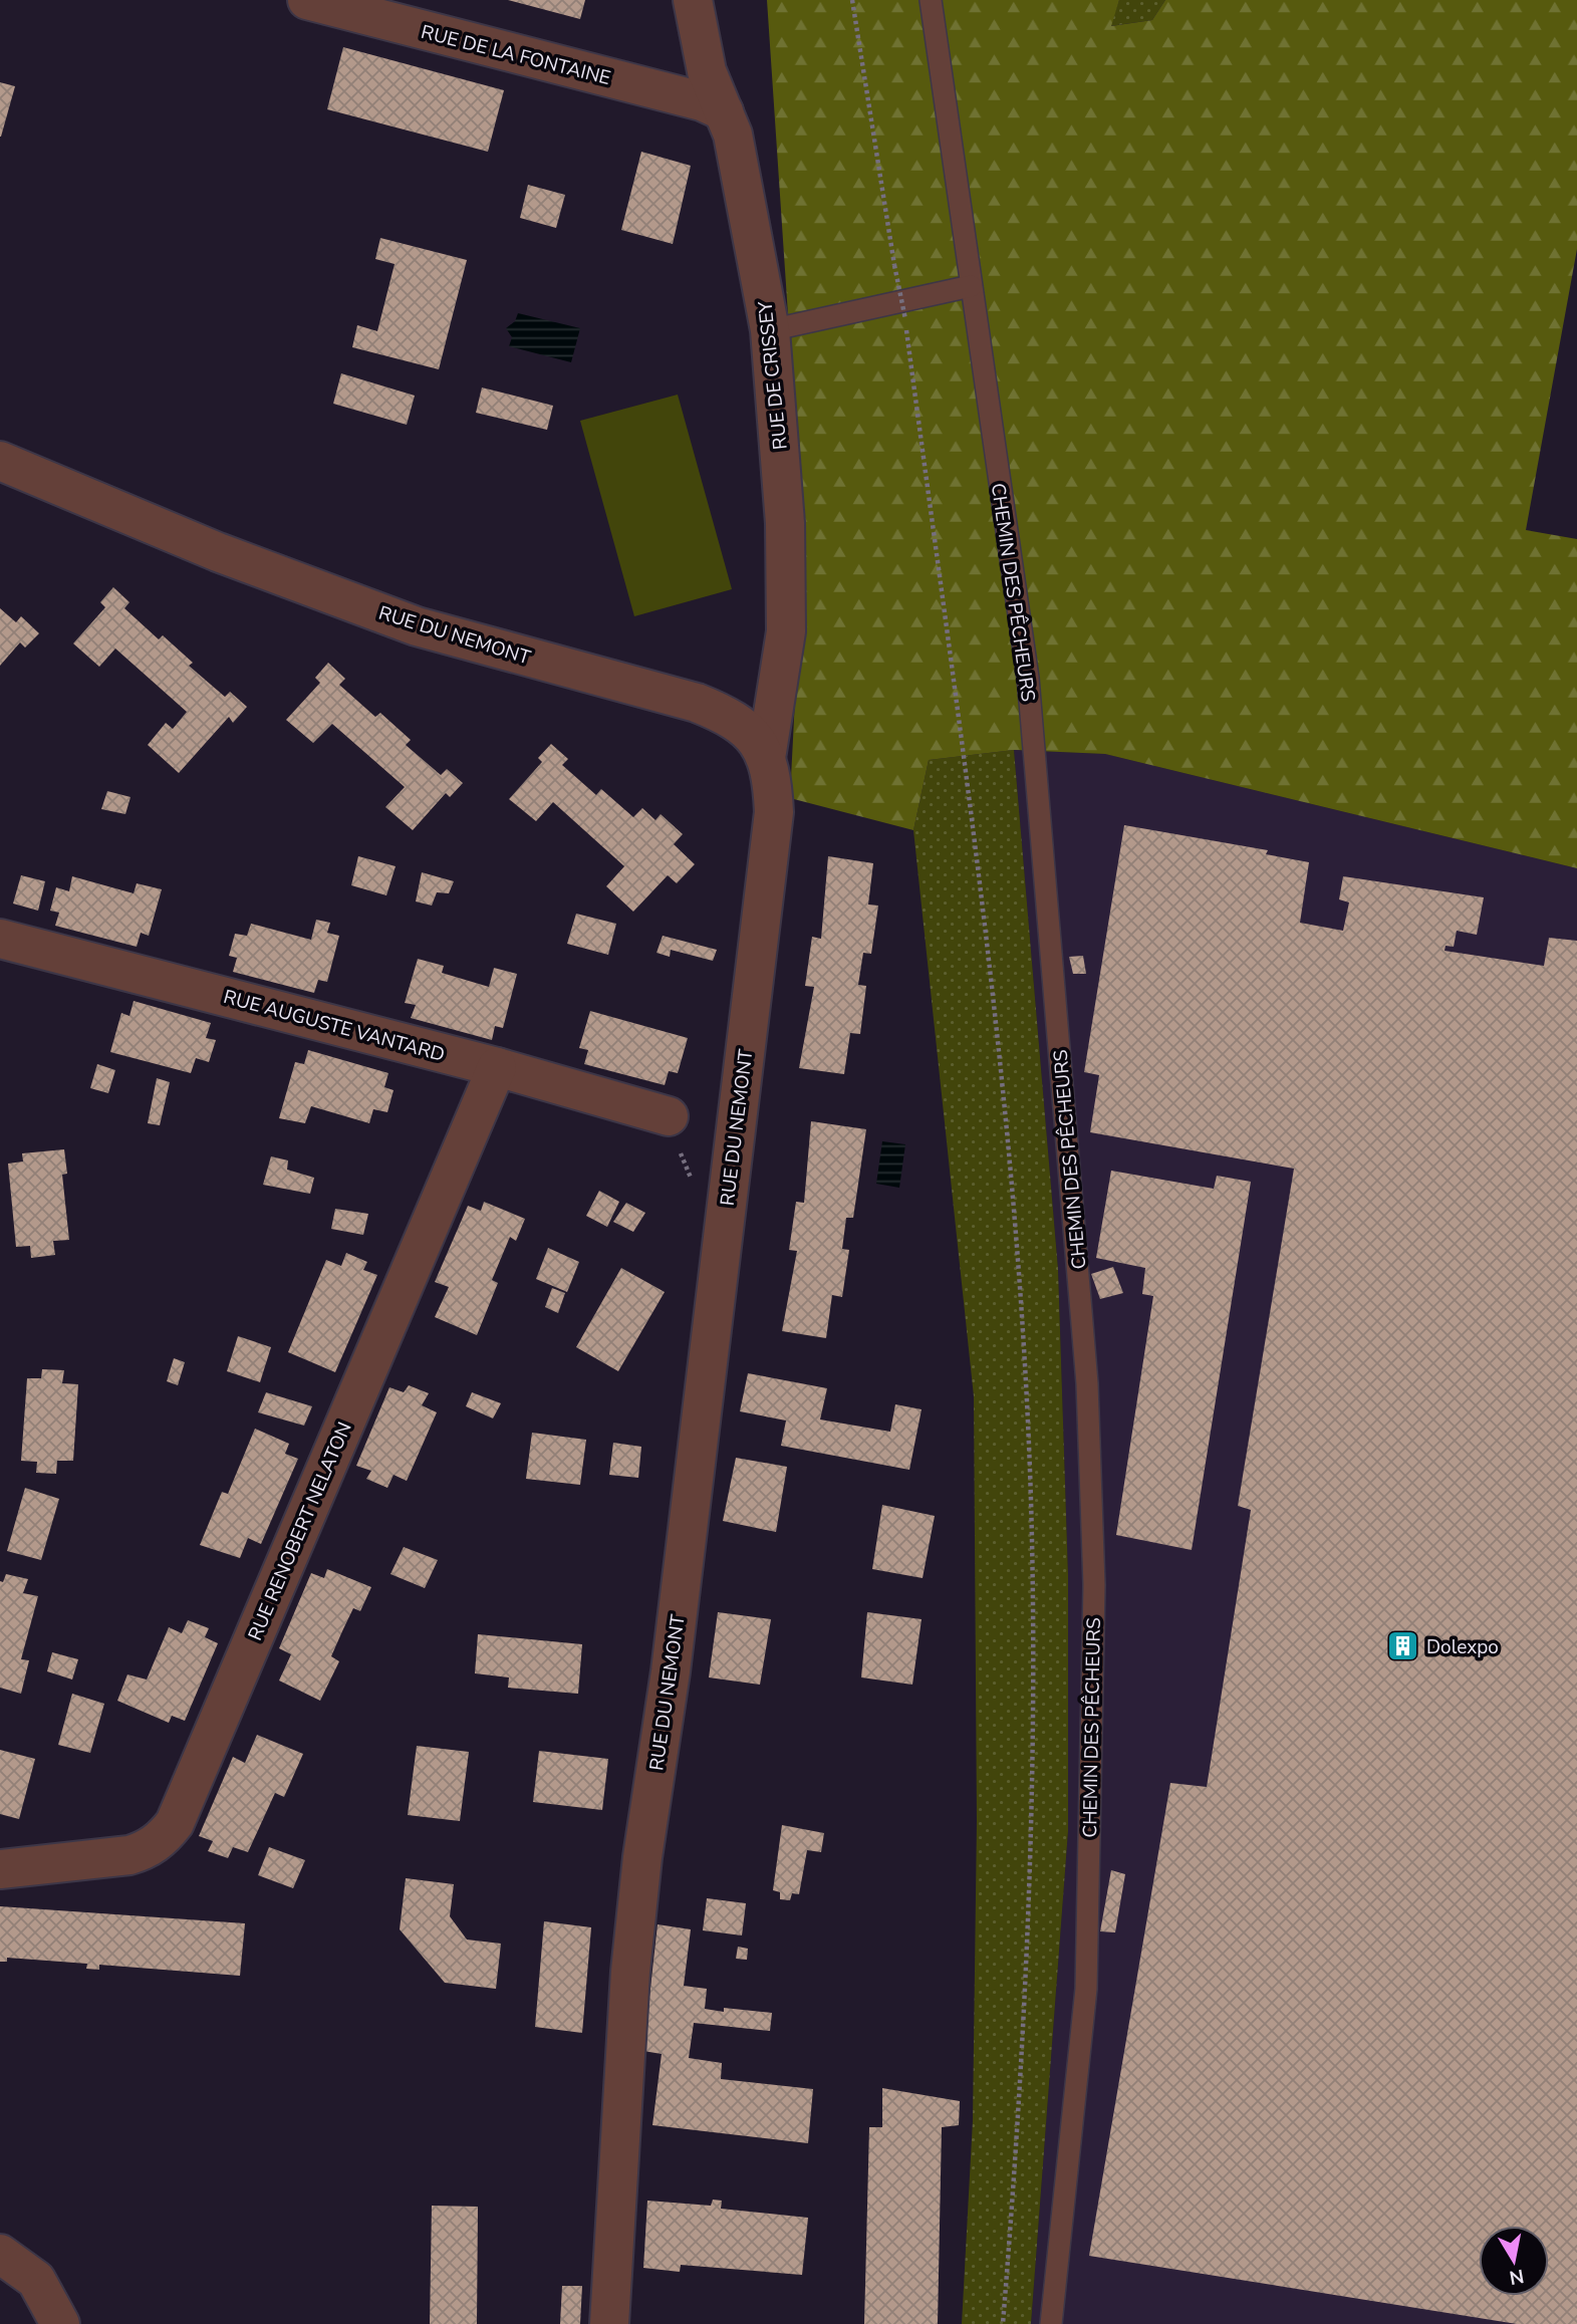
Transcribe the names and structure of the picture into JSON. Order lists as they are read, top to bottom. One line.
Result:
{"streets":{"street":["RUE DE LA FONTAINE","RUE DE CRISSEY","RUE DU NEMONT","RUE AUGUSTE VANTARD","RUE RENOBERT NELATON"],"lane":["CHEMIN DES PÊCHEURS"]},"crossings":[["RUE DE LA FONTAINE","RUE DE CRISSEY"],["RUE DE CRISSEY","RUE DU NEMONT"],["RUE AUGUSTE VANTARD","RUE RENOBERT NELATON"]],"places":{"building":["Dolexpo"]},"north":"bottom"}
